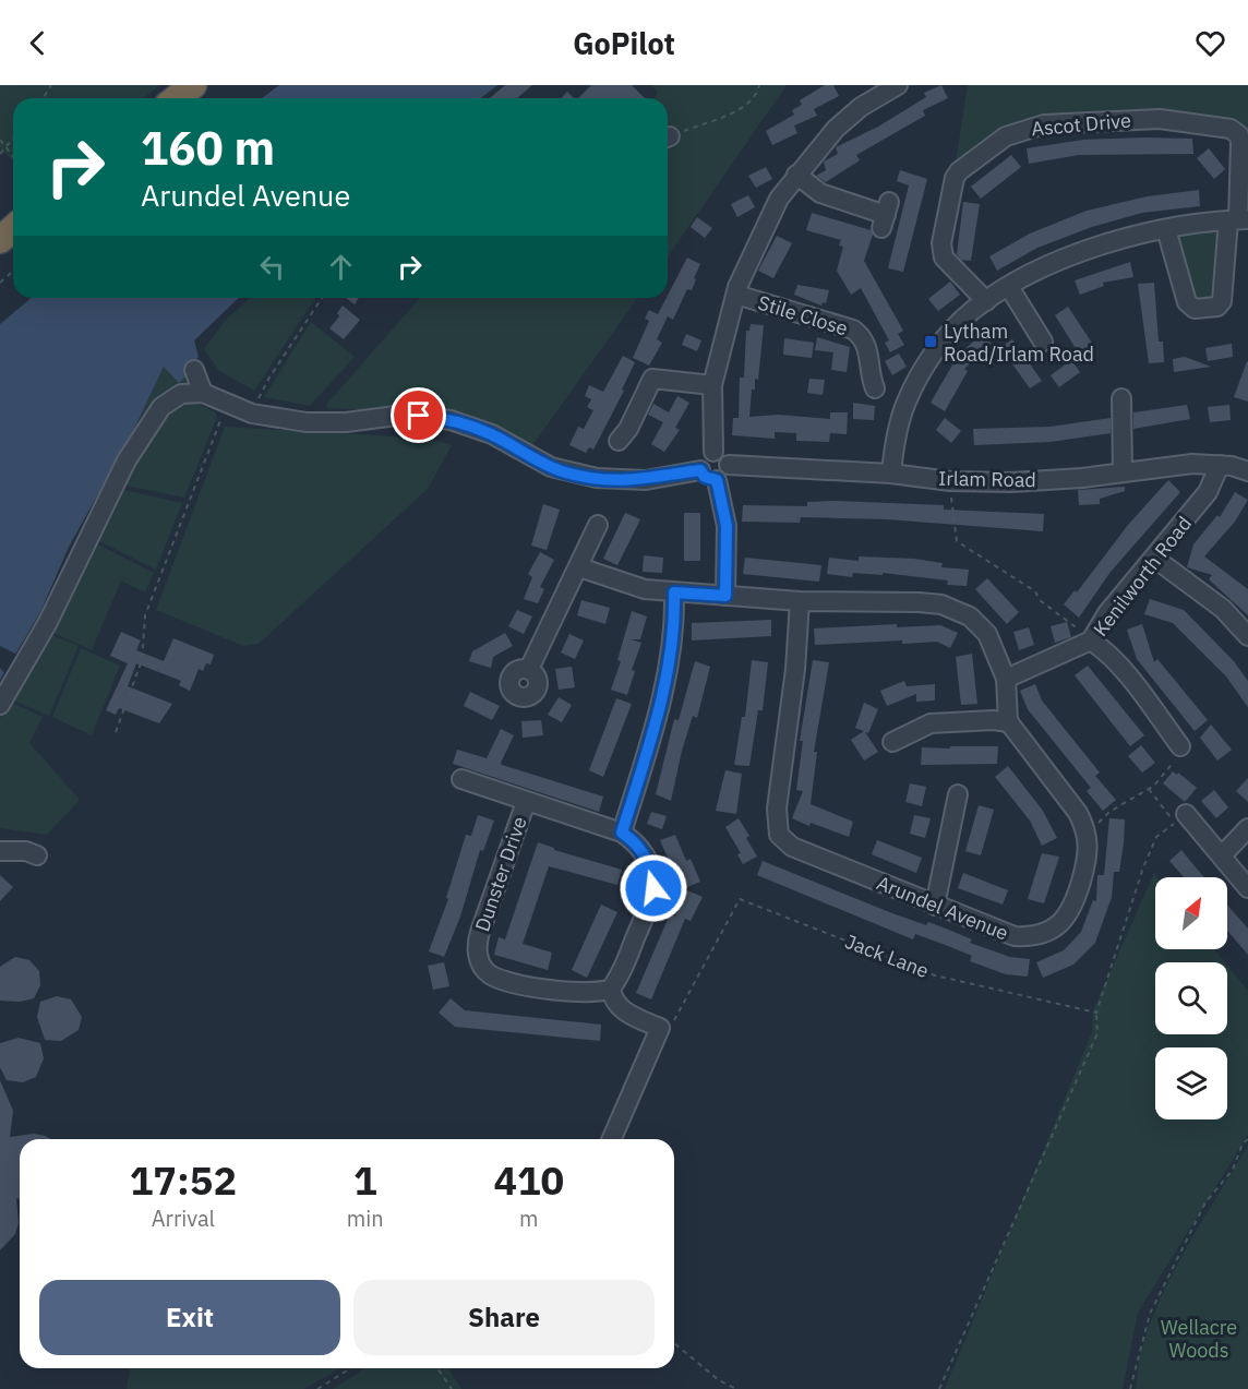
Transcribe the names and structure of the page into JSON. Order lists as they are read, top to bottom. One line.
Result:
{"streets":{"street":["Ascot Drive","Stile Close","Irlam Road","Kenilworth Road","Dunster Drive","Arundel Avenue"],"path":["Jack Lane"]},"crossings":[["Irlam Road","Kenilworth Road"]],"parks":["Wellacre Woods"],"places":{"transit":["Lytham Road/Irlam Road"]},"north":"top right","page":{"header":"GoPilot","turn":["160 m","Arundel Avenue"],"eta":["17:52","Arrival","1","min","410","m"],"buttons":["Exit","Share"]}}
